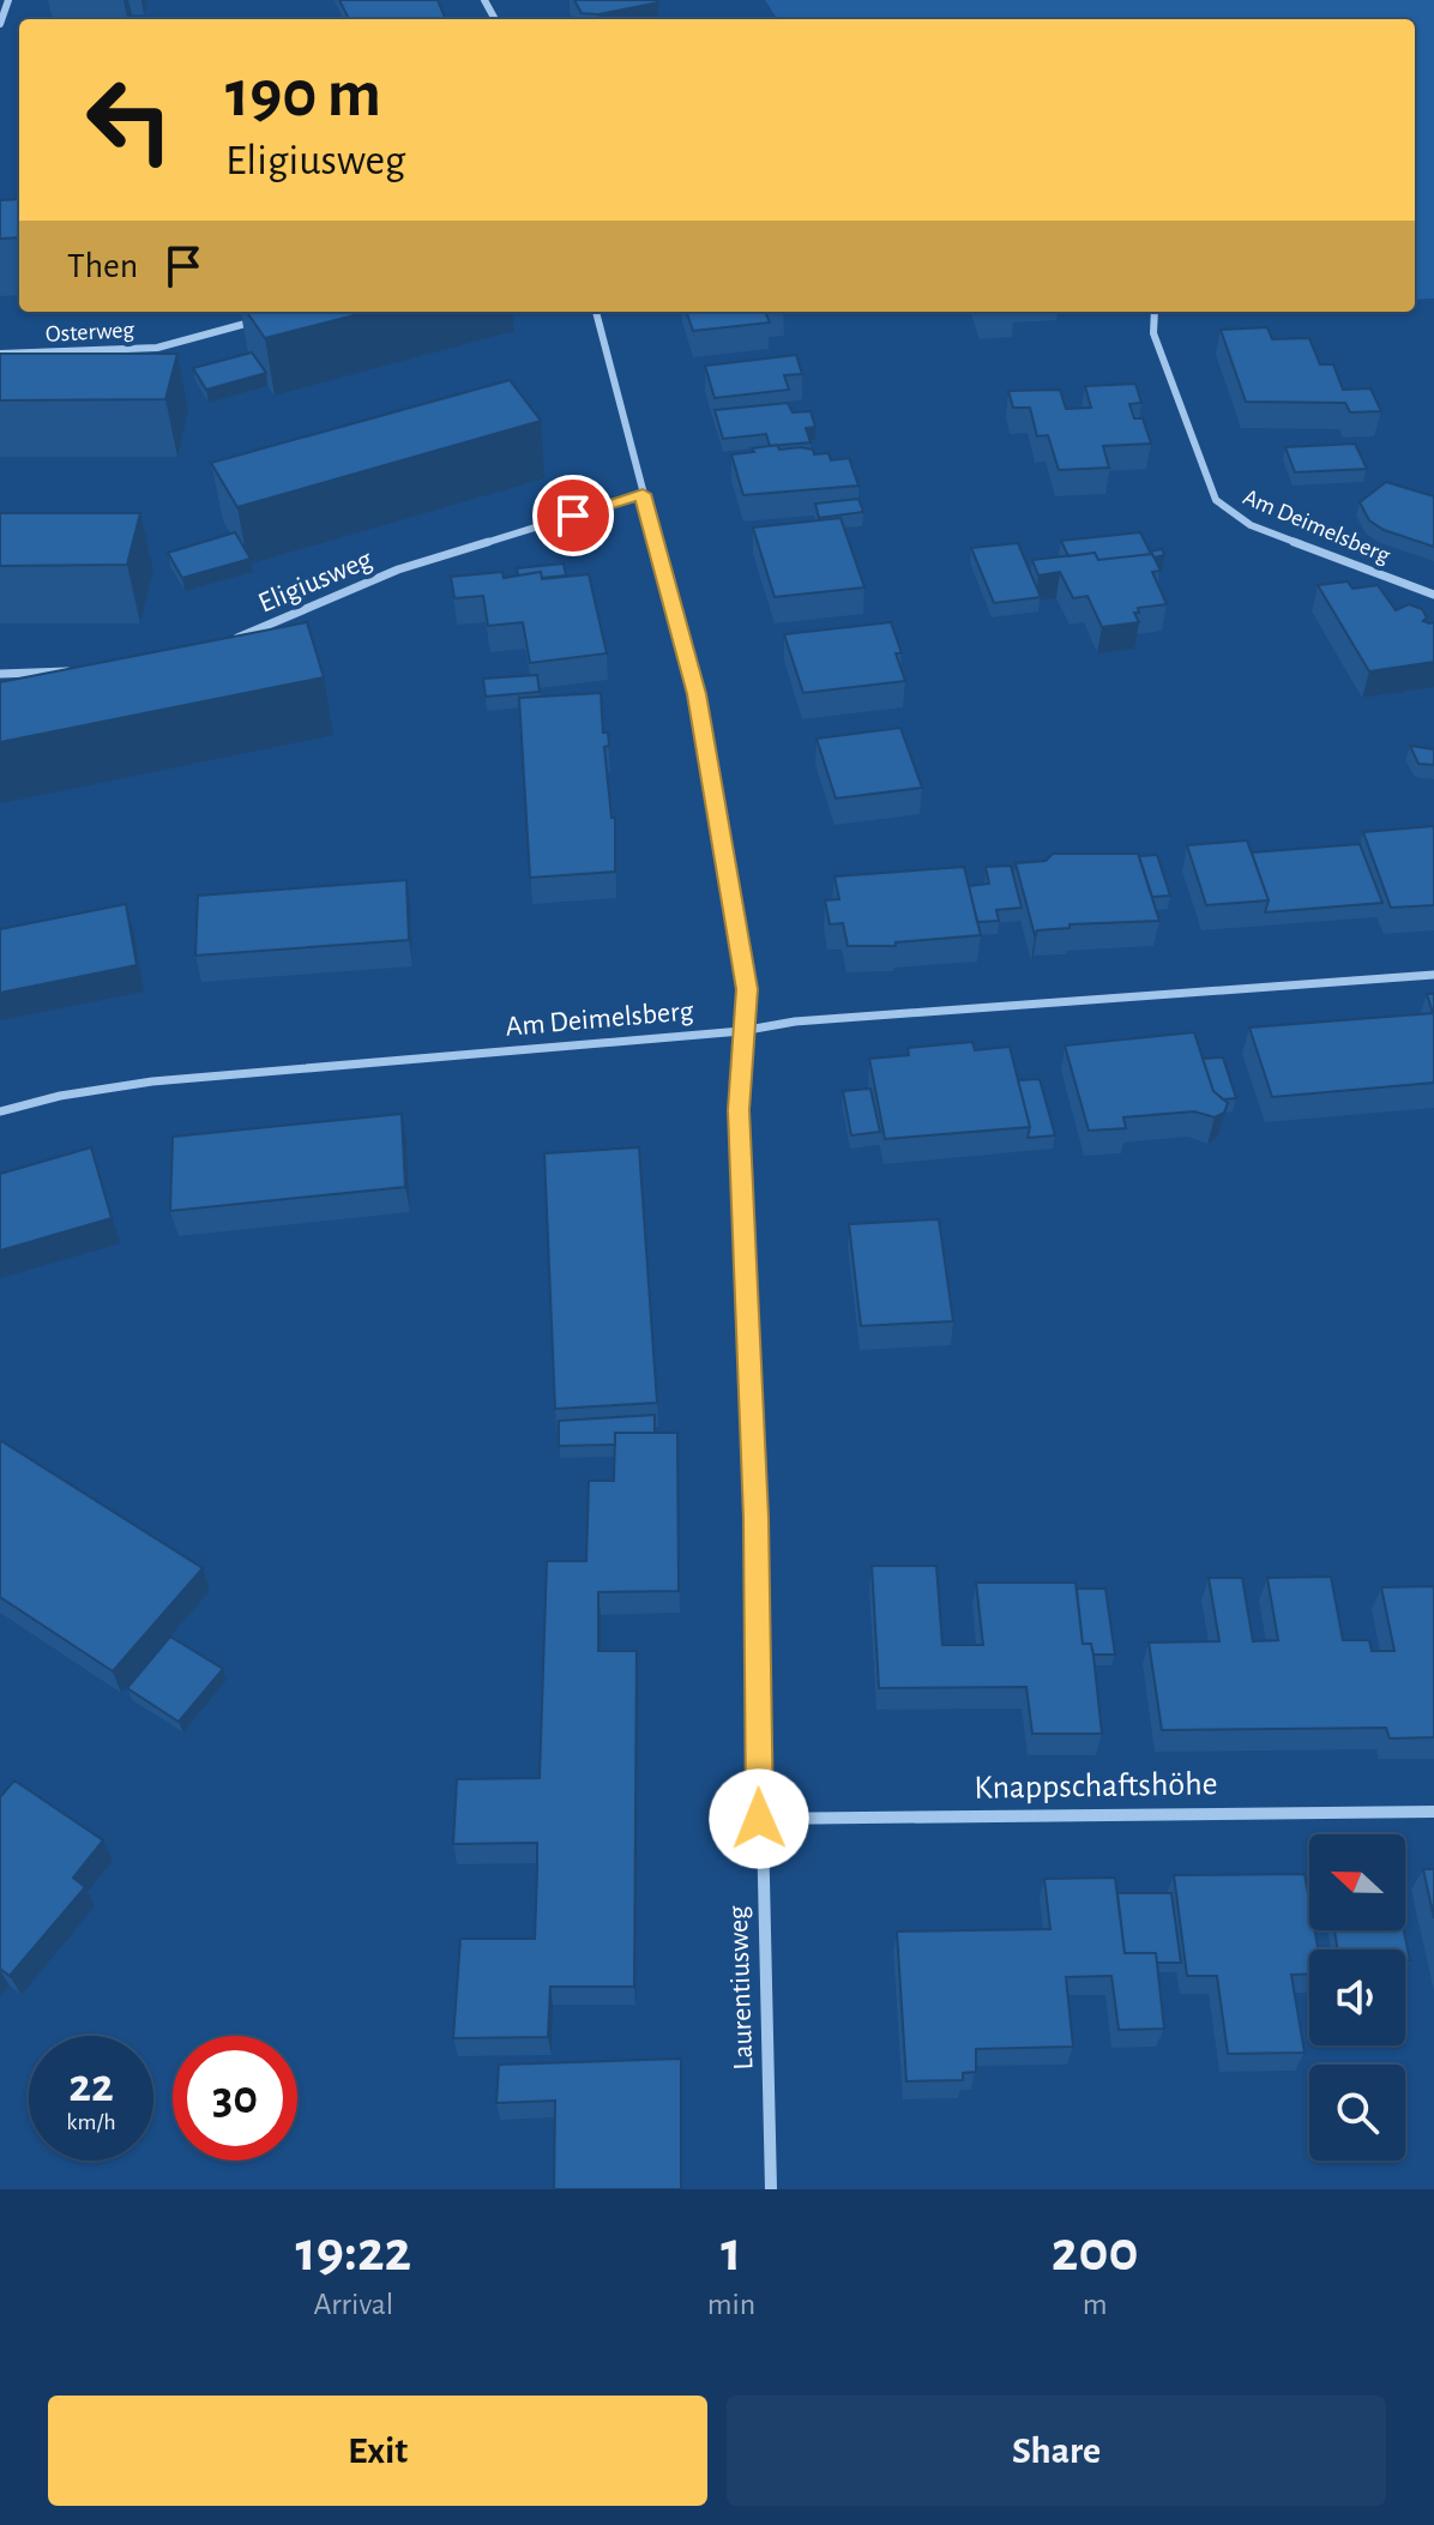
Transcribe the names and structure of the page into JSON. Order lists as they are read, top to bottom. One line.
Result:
{"streets":{"street":["Osterweg","Am Deimelsberg","Eligiusweg","Knappschaftshöhe","Laurentiusweg"]},"crossings":[["Am Deimelsberg","Laurentiusweg"],["Eligiusweg","Laurentiusweg"],["Knappschaftshöhe","Laurentiusweg"]],"north":"left","page":{"turn":["190 m","Eligiusweg"],"then":"Then","speed":"22 km/h","limit":"30","eta":["19:22","Arrival","1","min","200","m"],"buttons":["Exit","Share"]}}
